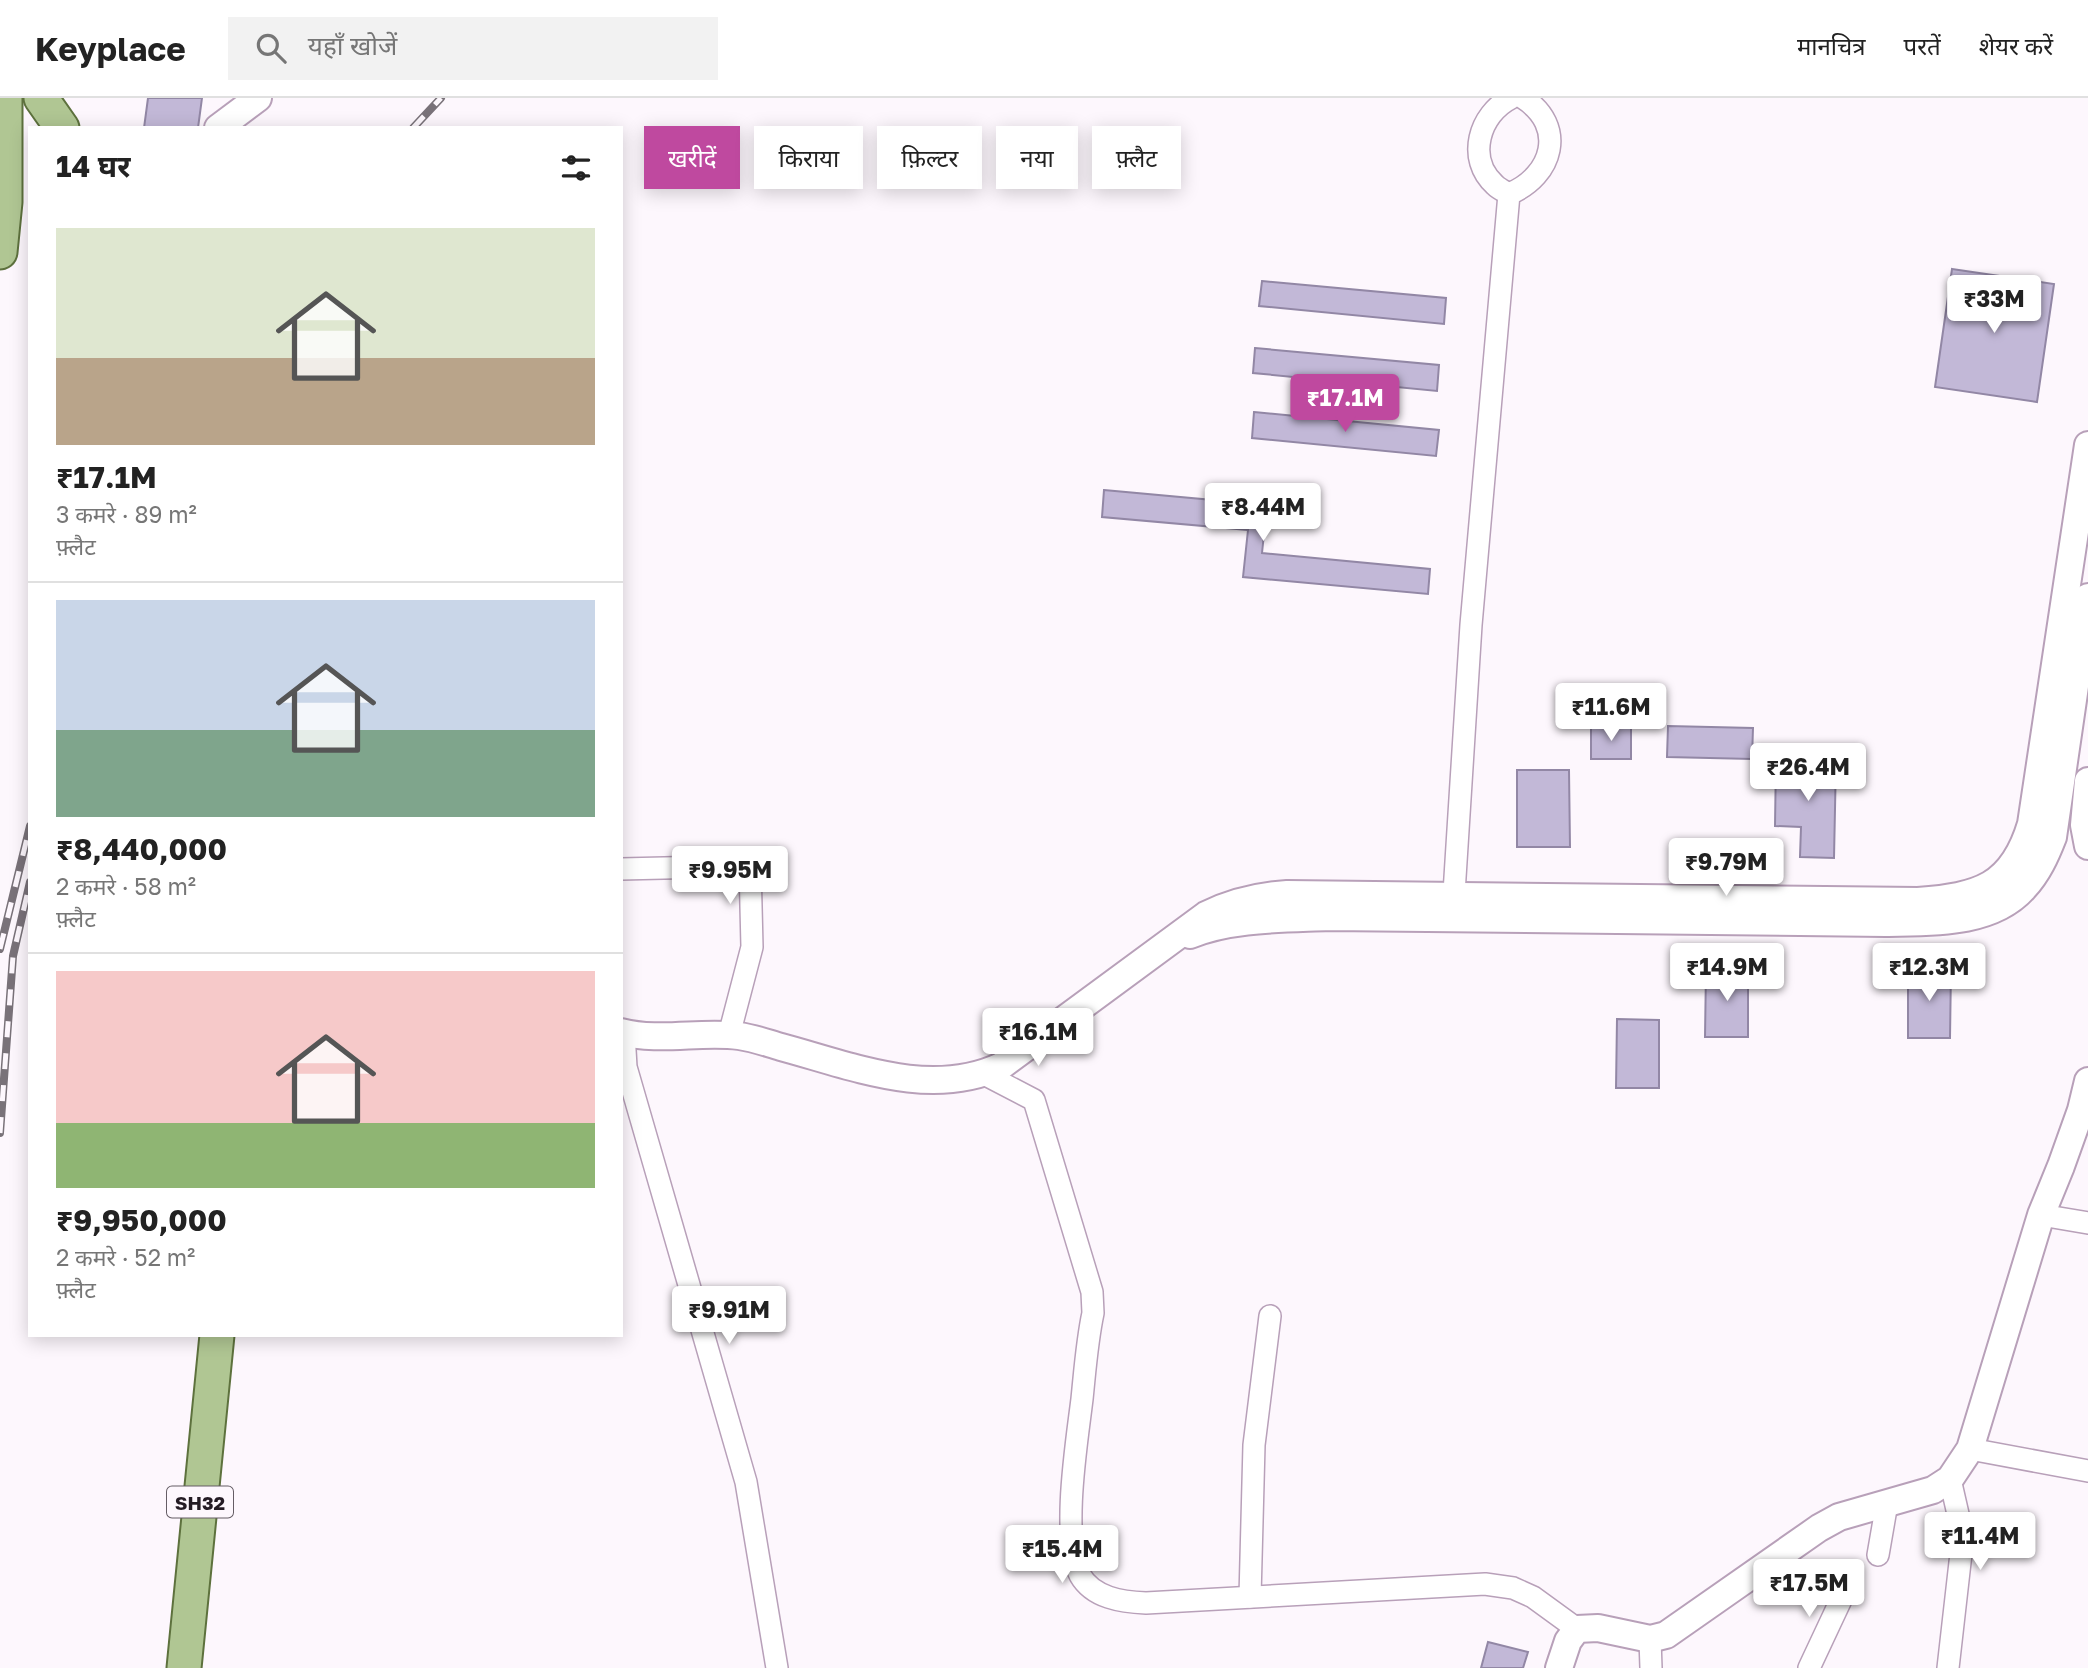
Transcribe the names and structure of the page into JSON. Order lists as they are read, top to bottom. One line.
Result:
{"streets":{"main road":["SH32"]},"page":{"header":"Keyplace","search":"यहाँ खोजें","nav":["मानचित्र","परतें","शेयर करें"],"chip":["खरीदें","किराया","फ़िल्टर","नया","फ़्लैट"],"heading":"14 घर","list":[{"name":"₹17.1M","note":"3 कमरे · 89 m² · फ़्लैट"},{"name":"₹8,440,000","note":"2 कमरे · 58 m² · फ़्लैट"},{"name":"₹9,950,000","note":"2 कमरे · 52 m² · फ़्लैट"}],"price":["₹33M","₹17.1M","₹8.44M","₹11.6M","₹26.4M","₹9.79M","₹9.95M","₹14.9M","₹12.3M","₹16.1M","₹9.91M","₹11.4M","₹15.4M","₹17.5M"]}}
